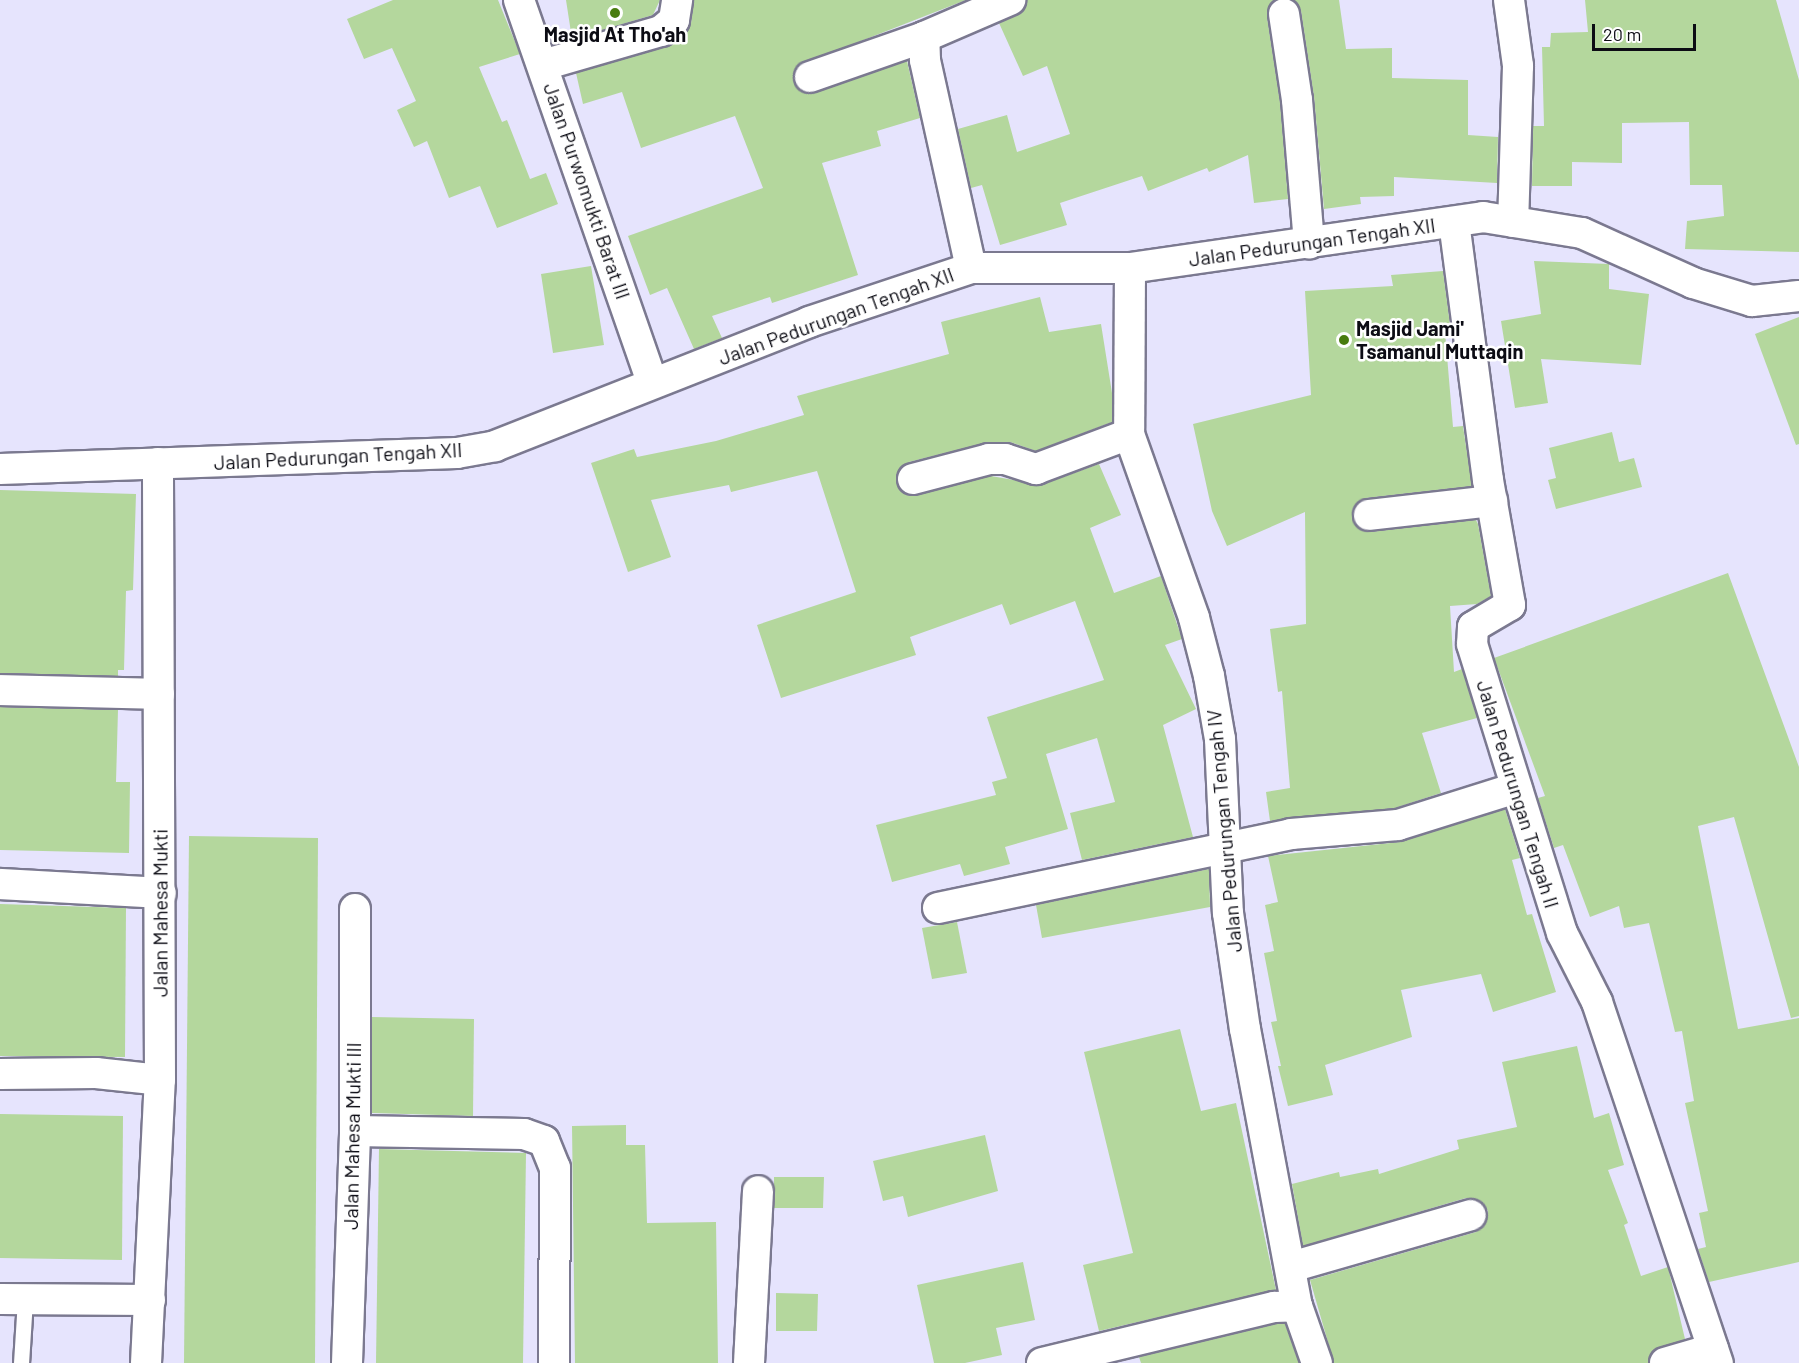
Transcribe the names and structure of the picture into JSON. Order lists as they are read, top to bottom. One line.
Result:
{"streets":{"street":["Jalan Purwomukti Barat III","Jalan Pedurungan Tengah XII","Jalan Pedurungan Tengah II","Jalan Pedurungan Tengah IV","Jalan Mahesa Mukti","Jalan Mahesa Mukti III"]},"crossings":[["Jalan Purwomukti Barat III","Jalan Pedurungan Tengah XII"],["Jalan Pedurungan Tengah XII","Jalan Pedurungan Tengah II"],["Jalan Pedurungan Tengah XII","Jalan Pedurungan Tengah IV"],["Jalan Pedurungan Tengah XII","Jalan Mahesa Mukti"]],"places":["Masjid At Tho'ah","Masjid Jami' Tsamanul Muttaqin"],"scale_bar":"20 m"}
